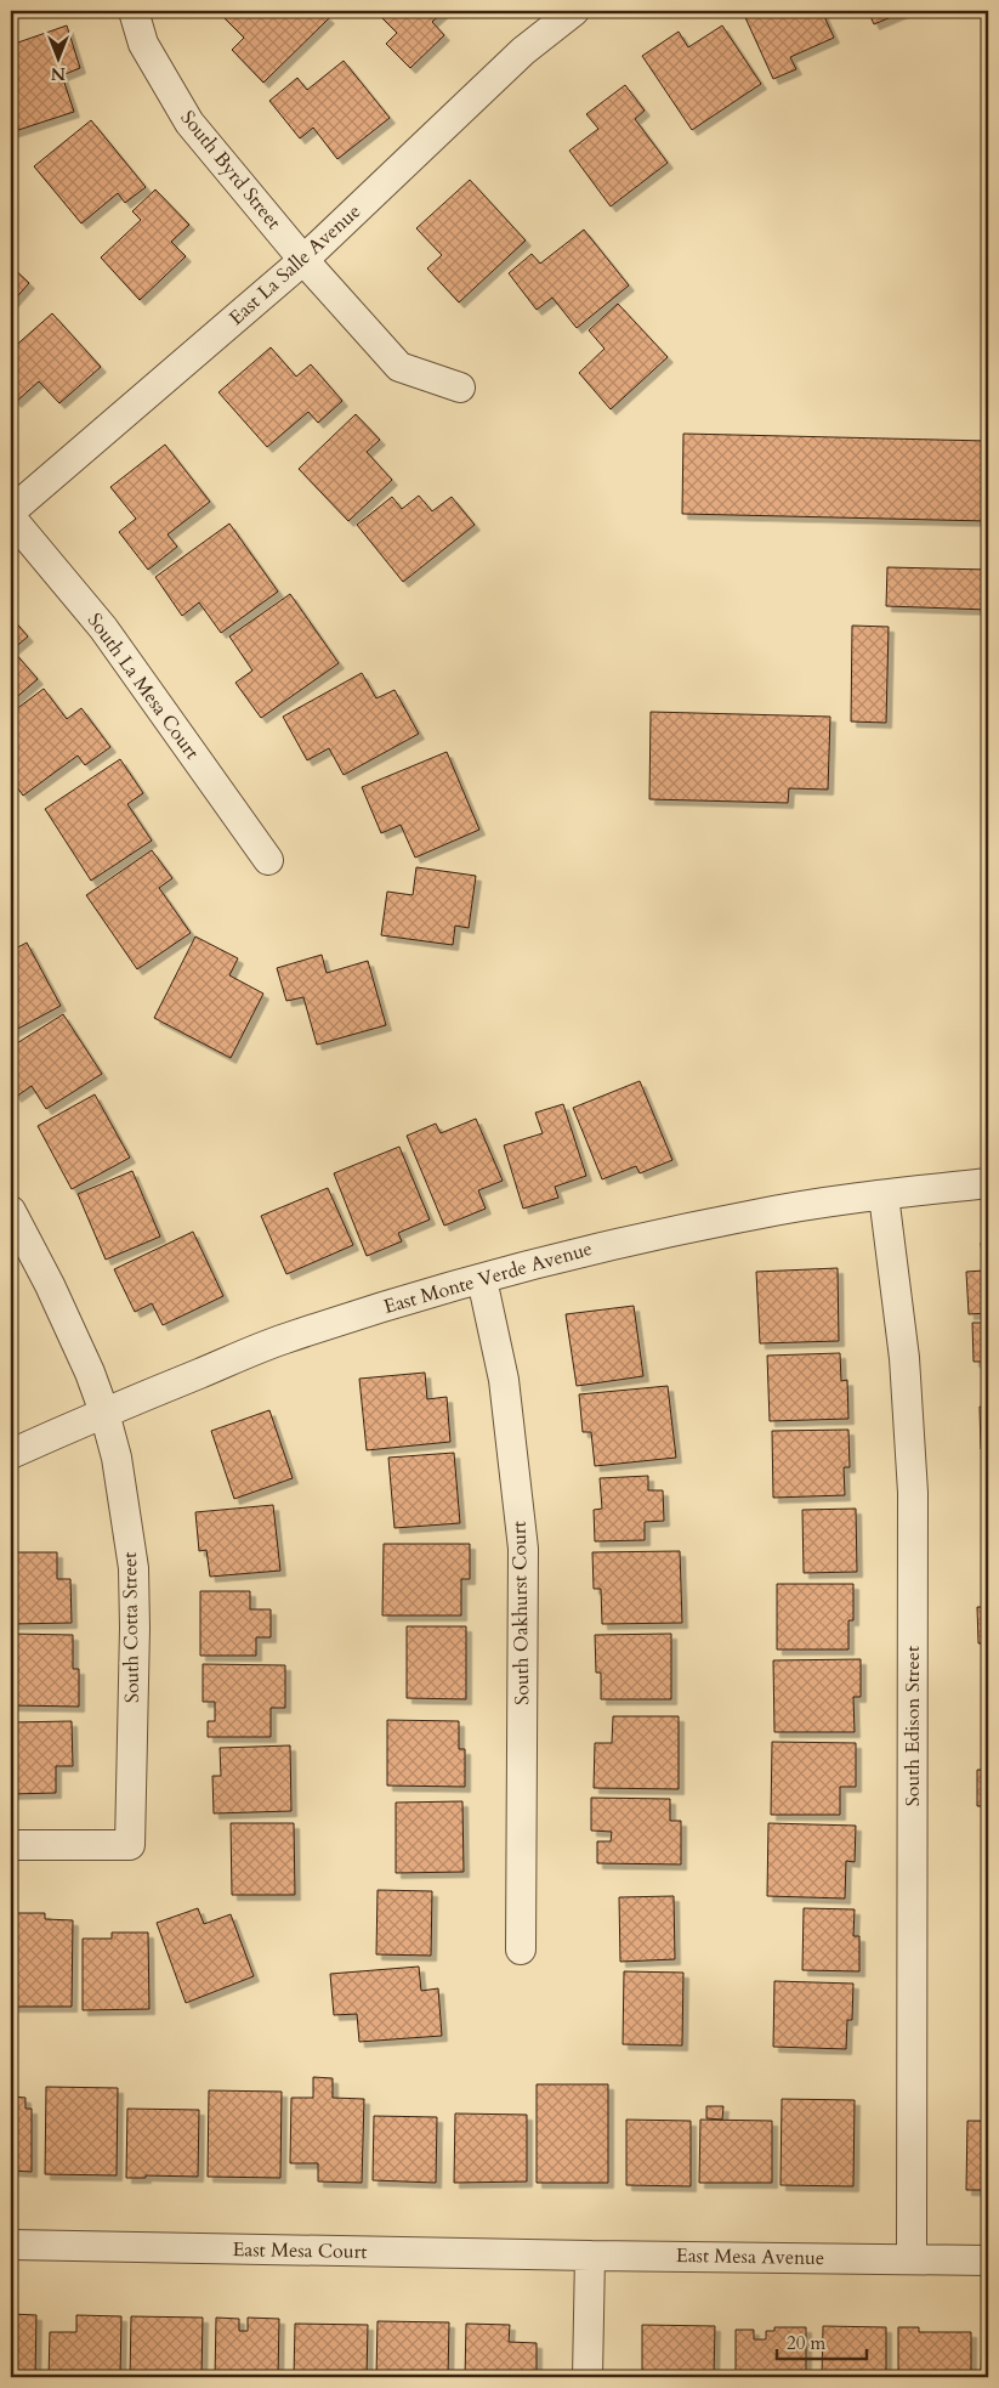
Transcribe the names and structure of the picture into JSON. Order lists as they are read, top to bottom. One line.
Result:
{"streets":{"street":["South Byrd Street","East La Salle Avenue","South La Mesa Court","East Monte Verde Avenue","South Oakhurst Court","South Cotta Street","South Edison Street","East Mesa Court","East Mesa Avenue"]},"crossings":[["South Byrd Street","East La Salle Avenue"],["East Monte Verde Avenue","South Oakhurst Court"],["East Monte Verde Avenue","South Cotta Street"],["East Monte Verde Avenue","South Edison Street"],["South Edison Street","East Mesa Avenue"],["East Mesa Court","East Mesa Avenue"]],"scale_bar":"20 m","north":"bottom"}
